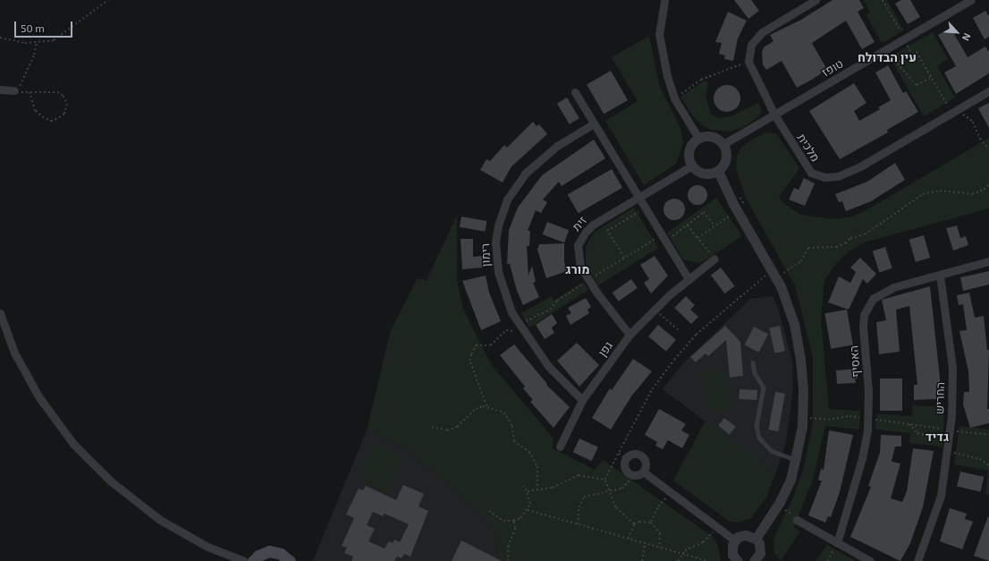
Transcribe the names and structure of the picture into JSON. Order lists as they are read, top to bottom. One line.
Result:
{"streets":{"street":["טופז","מלכית","זית","רימון","גפן","האסיף","החריש"]},"crossings":[["טופז","מלכית"],["טופז","זית"],["זית","גפן"],["רימון","גפן"],["האסיף","החריש"]],"districts":["עין הבדולח","מורג","גדיד"],"scale_bar":"50 m","north":"bottom right"}
